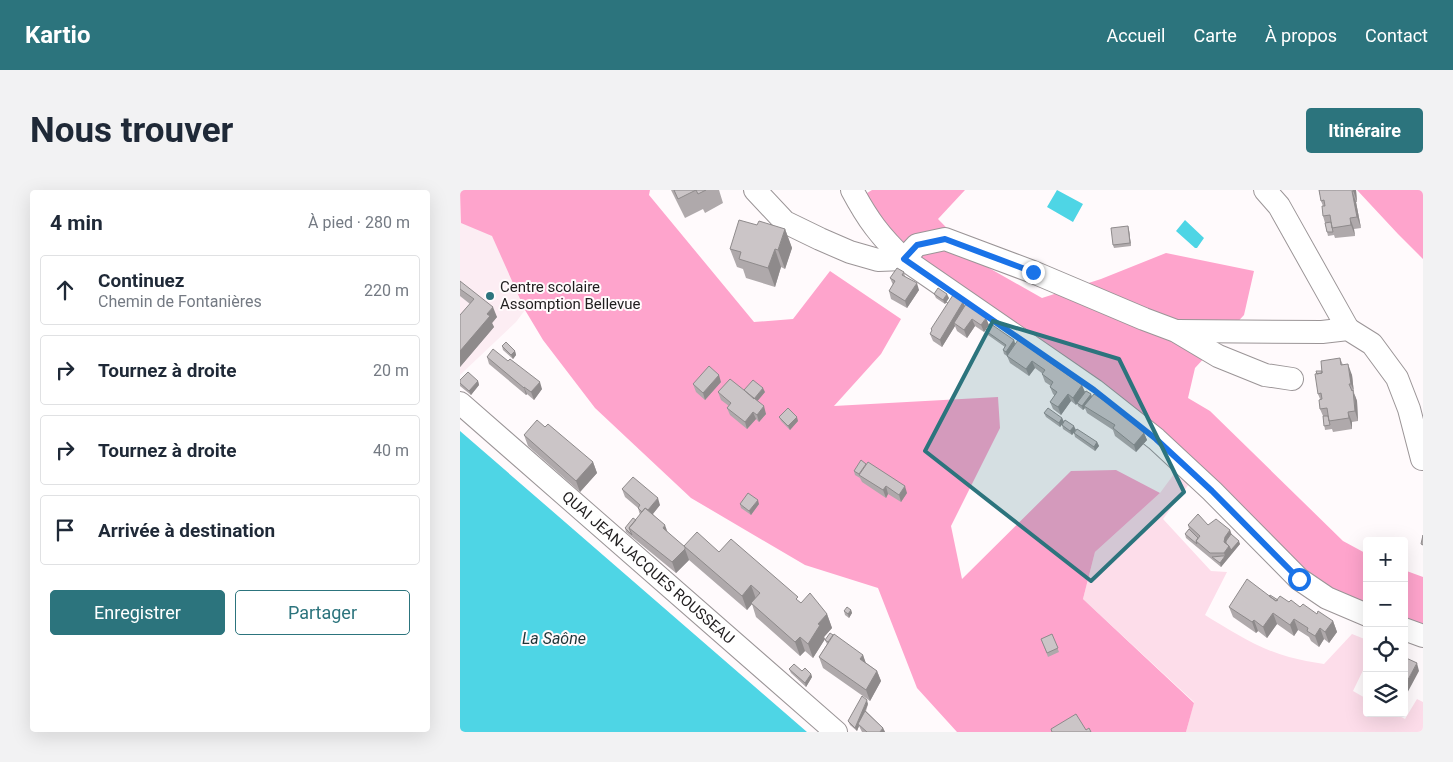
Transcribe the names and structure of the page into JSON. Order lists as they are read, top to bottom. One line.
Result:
{"streets":{"street":["QUAI JEAN-JACQUES ROUSSEAU"]},"water":["La Saône"],"places":["Centre scolaire Assomption Bellevue"],"page":{"header":"Kartio","nav":["Accueil","Carte","À propos","Contact"],"buttons":["Itinéraire",["Enregistrer","Partager"]],"title":"Nous trouver","heading":["4 min","À pied · 280 m"],"list":[["Continuez","Chemin de Fontanières","220 m"],["Tournez à droite","20 m"],["Tournez à droite","40 m"],"Arrivée à destination"],"map_buttons":["+","−"]}}
